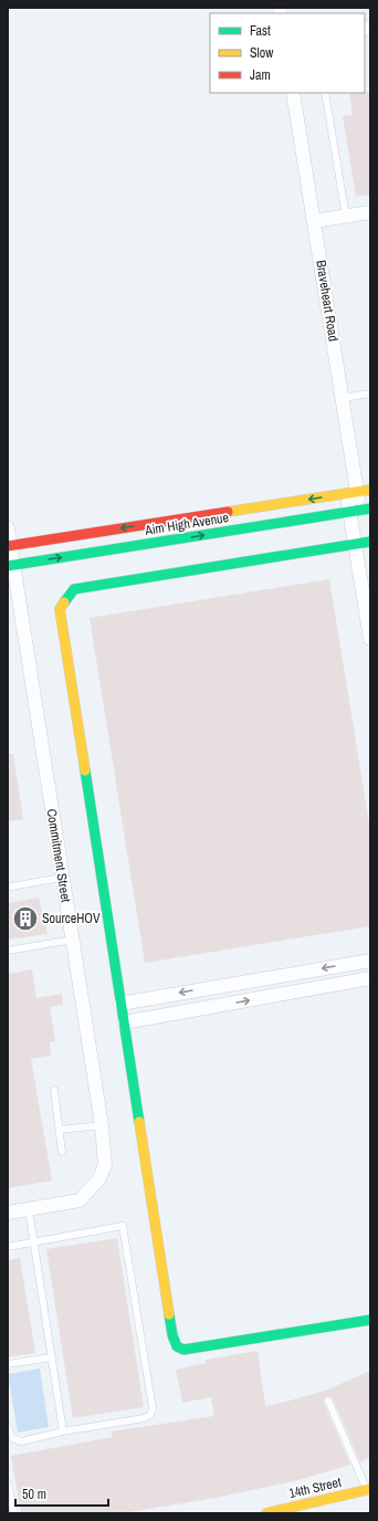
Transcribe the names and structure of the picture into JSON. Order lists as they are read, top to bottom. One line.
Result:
{"streets":{"street":["Braveheart Road","Aim High Avenue","Commitment Street","14th Street"]},"crossings":[["Braveheart Road","Aim High Avenue"],["Aim High Avenue","Commitment Street"]],"places":{"building":["SourceHOV"]},"legend":["Fast","Slow","Jam"],"scale_bar":"50 m"}
